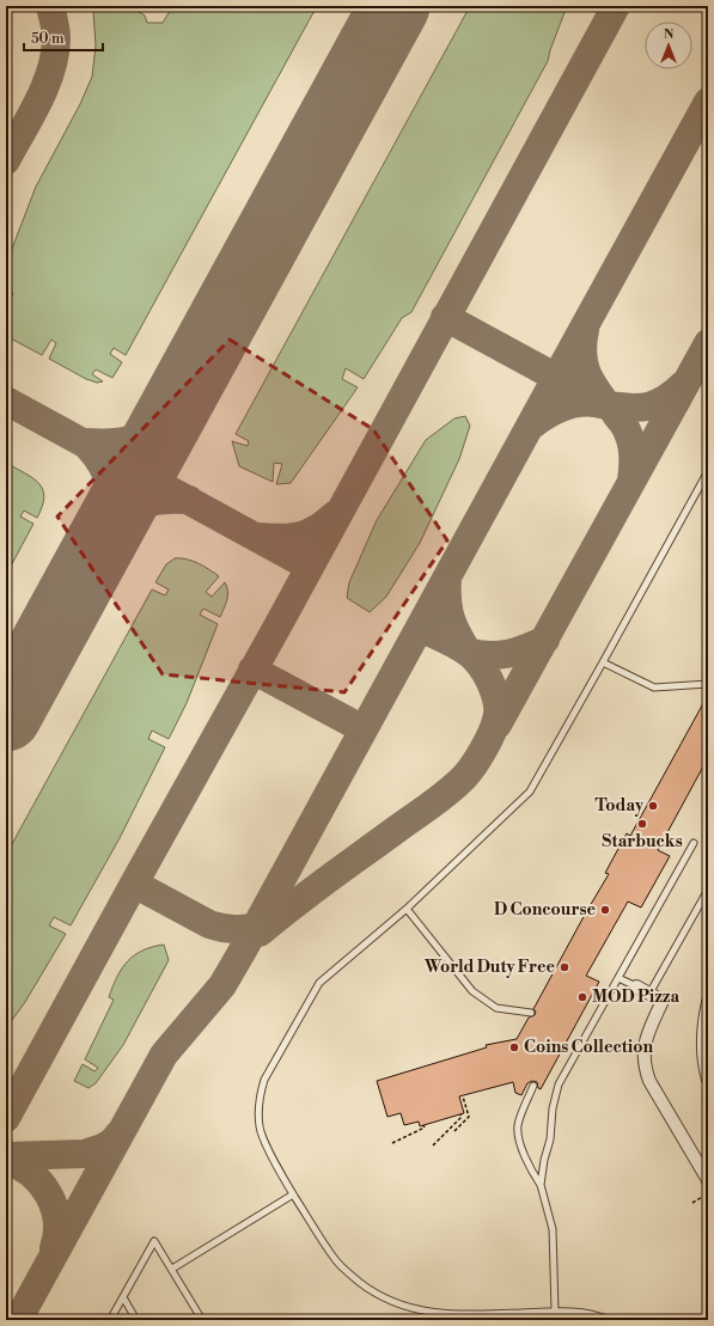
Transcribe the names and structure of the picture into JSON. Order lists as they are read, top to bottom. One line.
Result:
{"places":["Today","Starbucks","D Concourse","World Duty Free","MOD Pizza","Coins Collection"],"scale_bar":"50 m","north":"top"}
